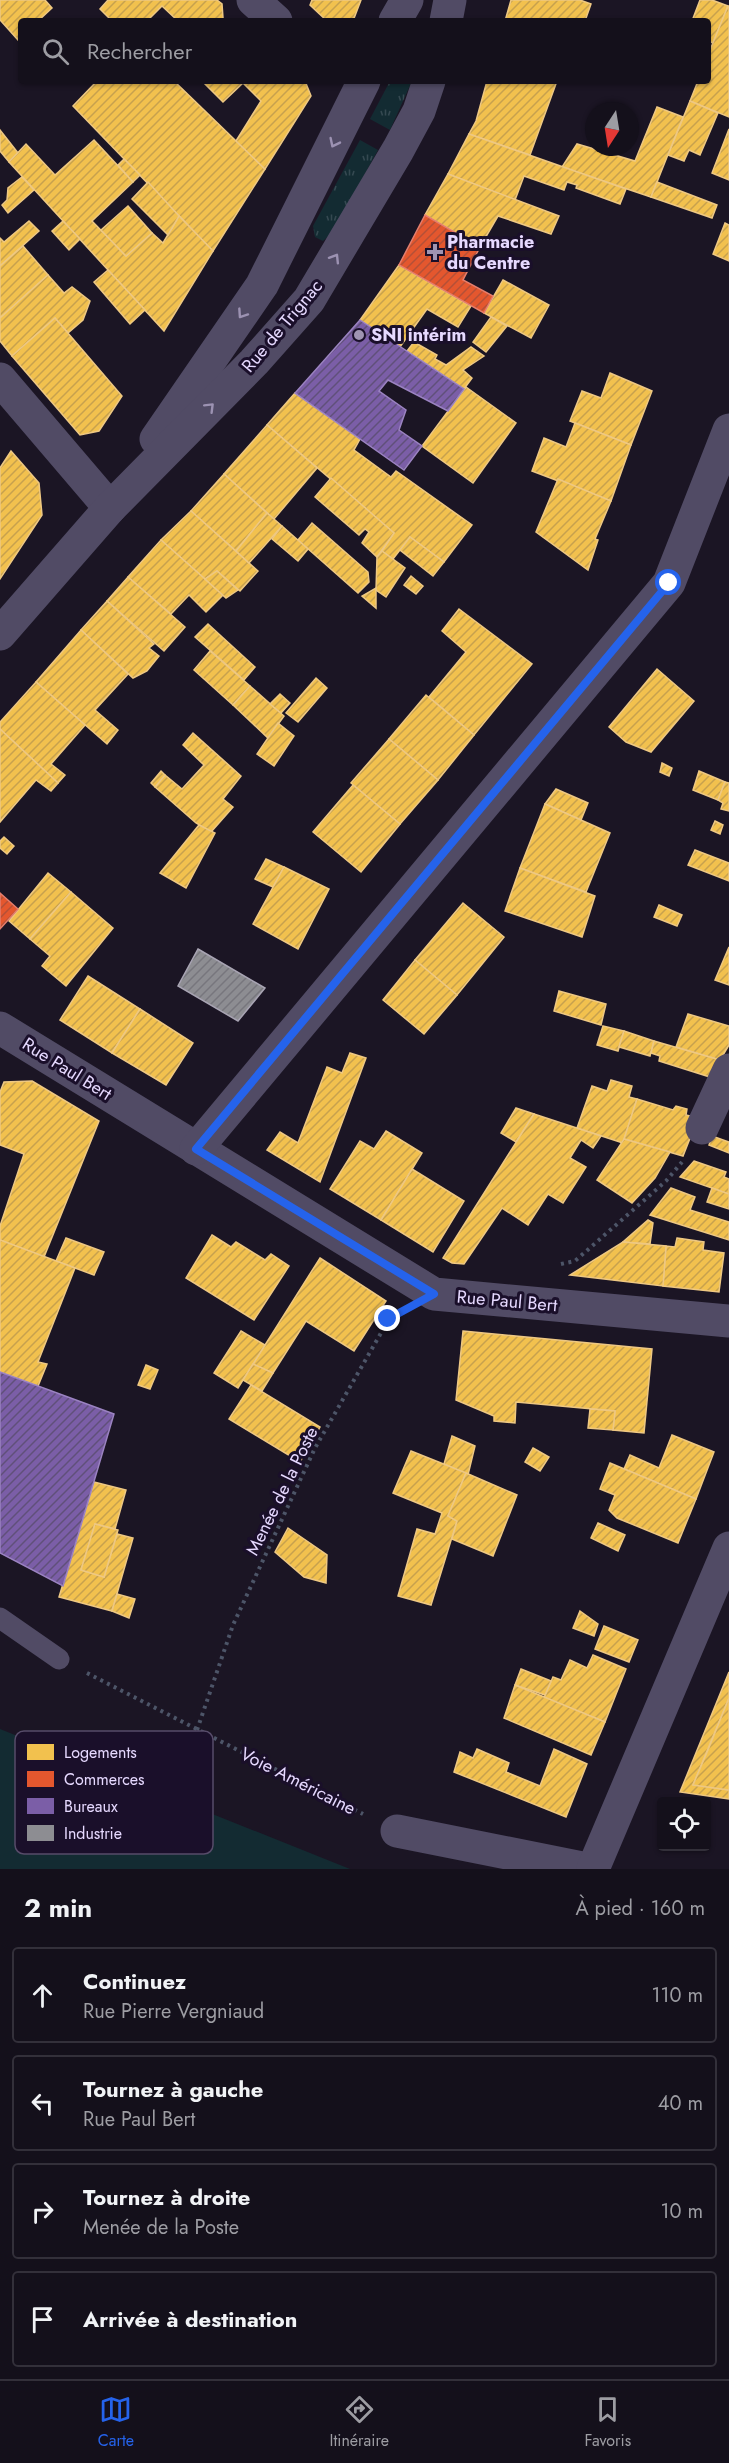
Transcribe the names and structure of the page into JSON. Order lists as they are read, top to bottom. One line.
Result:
{"streets":{"street":["Rue de Trignac","Rue Paul Bert"],"path":["Menée de la Poste","Voie Américaine"]},"crossings":[["Rue Paul Bert","Menée de la Poste"],["Menée de la Poste","Voie Américaine"]],"places":{"health":["Pharmacie du Centre"],"other":["SNI intérim"]},"legend":["Logements","Commerces","Bureaux","Industrie"],"north":"bottom","page":{"search":"Rechercher","heading":["2 min","À pied · 160 m"],"list":[["Continuez","Rue Pierre Vergniaud","110 m"],["Tournez à gauche","Rue Paul Bert","40 m"],["Tournez à droite","Menée de la Poste","10 m"],"Arrivée à destination"],"nav":["Carte","Itinéraire","Favoris"]}}
